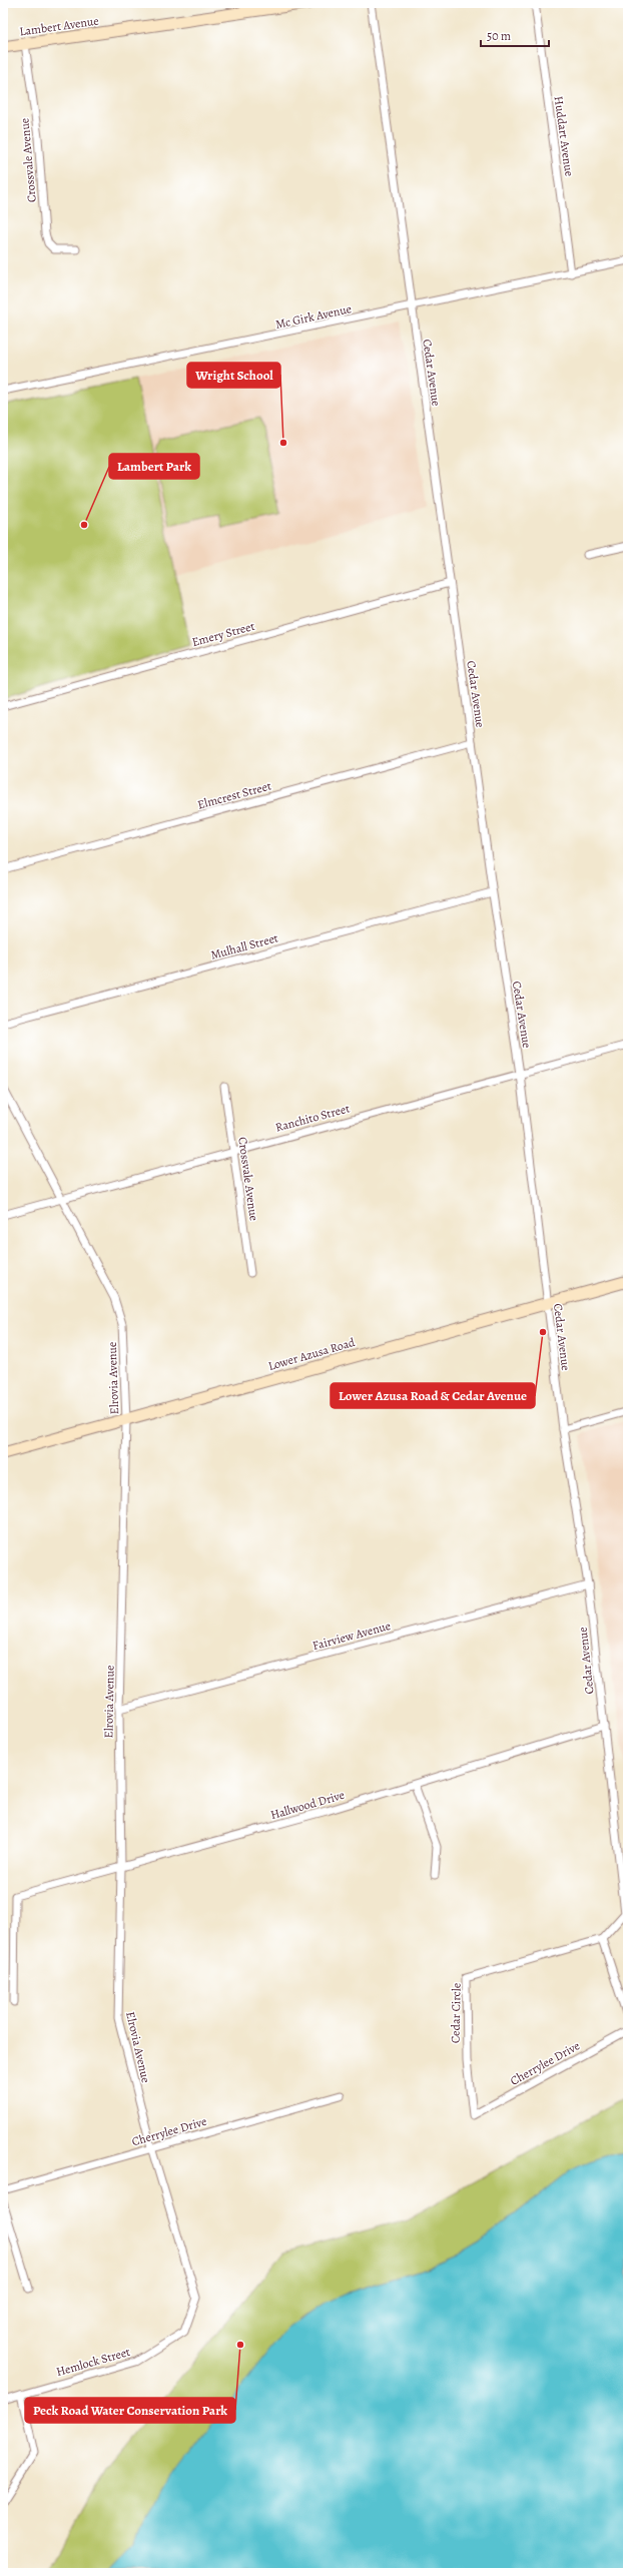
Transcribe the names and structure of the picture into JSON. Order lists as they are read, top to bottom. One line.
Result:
{"streets":{"main road":["Lambert Avenue","Lower Azusa Road"],"street":["Huddart Avenue","Crossvale Avenue","Mc Girk Avenue","Cedar Avenue","Emery Street","Elmcrest Street","Mulhall Street","Ranchito Street","Elrovia Avenue","Fairview Avenue","Hallwood Drive","Cedar Circle","Cherrylee Drive","Hemlock Street"]},"crossings":[["Lambert Avenue","Crossvale Avenue"],["Huddart Avenue","Mc Girk Avenue"],["Crossvale Avenue","Ranchito Street"],["Mc Girk Avenue","Cedar Avenue"],["Cedar Avenue","Emery Street"],["Cedar Avenue","Elmcrest Street"],["Cedar Avenue","Mulhall Street"],["Cedar Avenue","Ranchito Street"],["Cedar Avenue","Lower Azusa Road"],["Cedar Avenue","Fairview Avenue"],["Cedar Avenue","Hallwood Drive"],["Cedar Avenue","Cedar Circle"],["Ranchito Street","Elrovia Avenue"],["Lower Azusa Road","Elrovia Avenue"],["Elrovia Avenue","Fairview Avenue"],["Elrovia Avenue","Hallwood Drive"],["Elrovia Avenue","Cherrylee Drive"],["Elrovia Avenue","Hemlock Street"],["Cedar Circle","Cherrylee Drive"]],"places":["Wright School","Lambert Park","Lower Azusa Road & Cedar Avenue","Peck Road Water Conservation Park"],"scale_bar":"50 m"}
